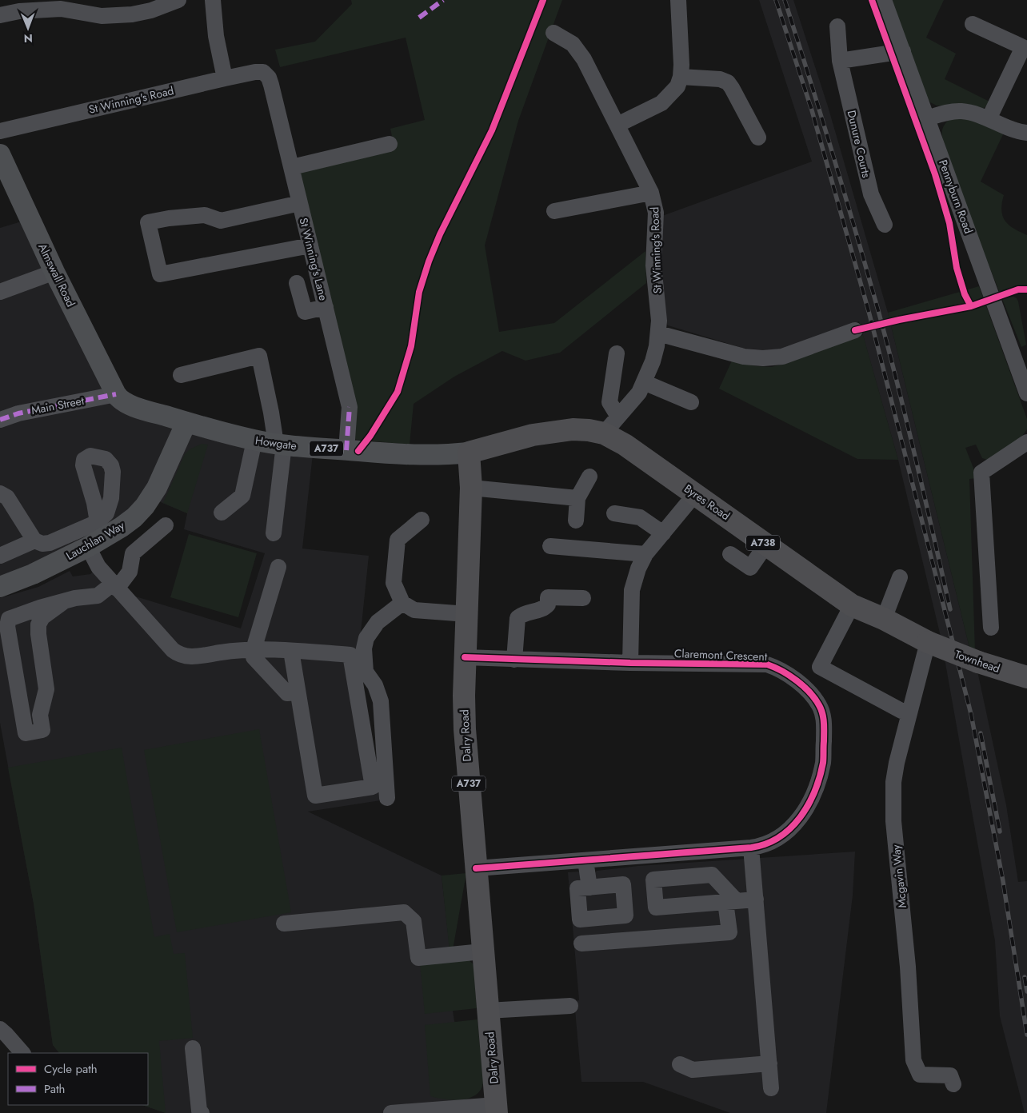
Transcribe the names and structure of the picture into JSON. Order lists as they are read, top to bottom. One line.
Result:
{"streets":{"highway":["A737","Byres Road","A738","Townhead","Dalry Road"],"main road":["Almswall Road","Howgate","Lauchlan Way"],"street":["St Winning's Road","Dunure Courts","Pennyburn Road","St Winning's Lane","Main Street","Claremont Crescent","Mcgavin Way"]},"crossings":[["St Winning's Road","St Winning's Lane"],["St Winning's Road","Byres Road"],["St Winning's Lane","Howgate"],["Almswall Road","Main Street"],["Almswall Road","Howgate"],["Main Street","Howgate"],["Howgate","Byres Road"],["Howgate","Lauchlan Way"],["Howgate","Dalry Road"],["Byres Road","Townhead"],["Byres Road","Dalry Road"],["Byres Road","Mcgavin Way"],["Claremont Crescent","Dalry Road"],["Townhead","Mcgavin Way"]],"legend":["Cycle path","Path"],"north":"bottom"}
